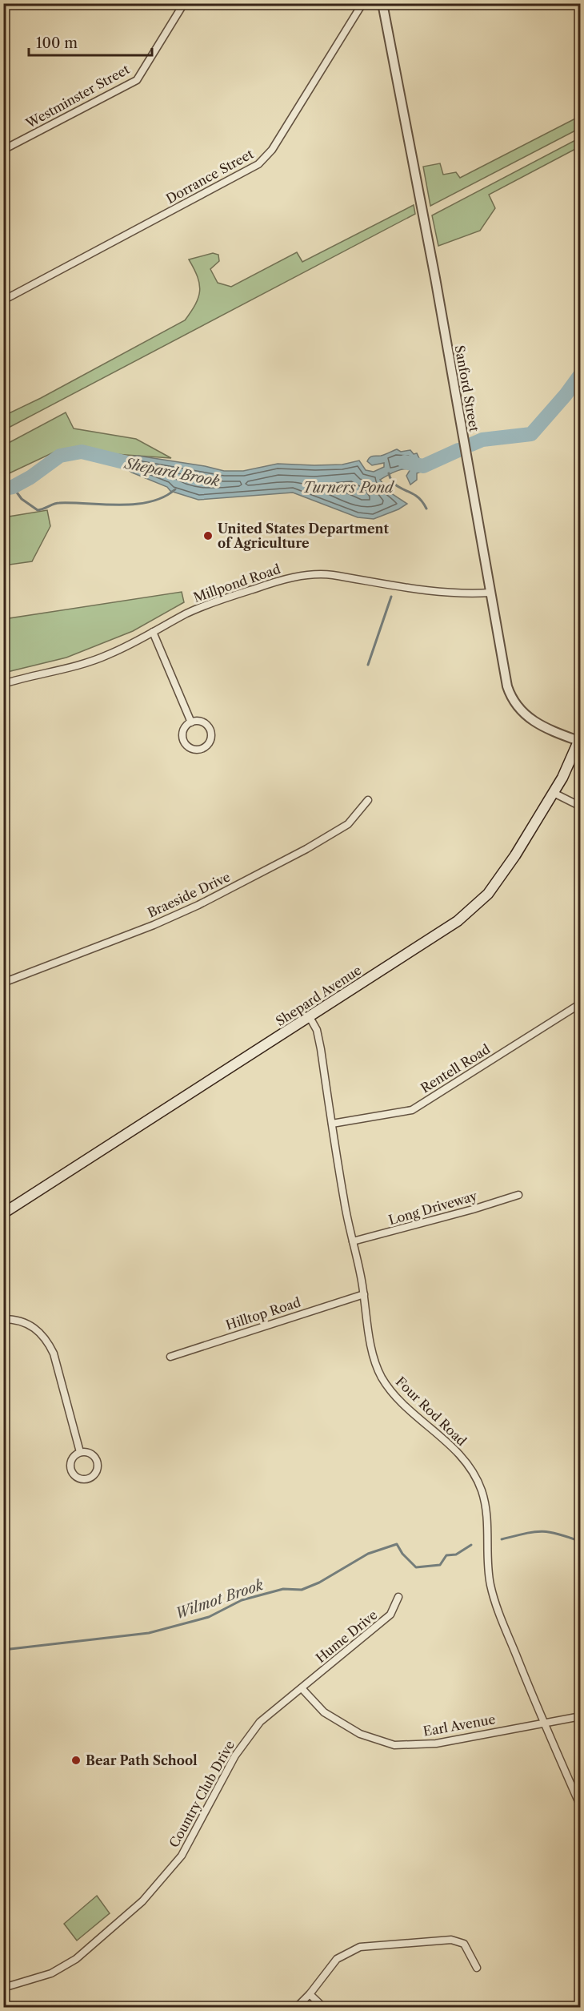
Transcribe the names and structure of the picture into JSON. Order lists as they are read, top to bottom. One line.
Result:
{"streets":{"main road":["Shepard Avenue"],"street":["Westminster Street","Dorrance Street","Sanford Street","Millpond Road","Braeside Drive","Rentell Road","Long Driveway","Hilltop Road","Four Rod Road","Hume Drive","Earl Avenue","Country Club Drive"]},"crossings":[["Sanford Street","Millpond Road"],["Sanford Street","Shepard Avenue"],["Shepard Avenue","Four Rod Road"],["Rentell Road","Four Rod Road"],["Long Driveway","Four Rod Road"],["Hilltop Road","Four Rod Road"],["Four Rod Road","Earl Avenue"],["Hume Drive","Earl Avenue"],["Hume Drive","Country Club Drive"],["Earl Avenue","Country Club Drive"]],"water":["Shepard Brook","Turners Pond","Wilmot Brook"],"places":["United States Department of Agriculture","Bear Path School"],"scale_bar":"100 m"}
